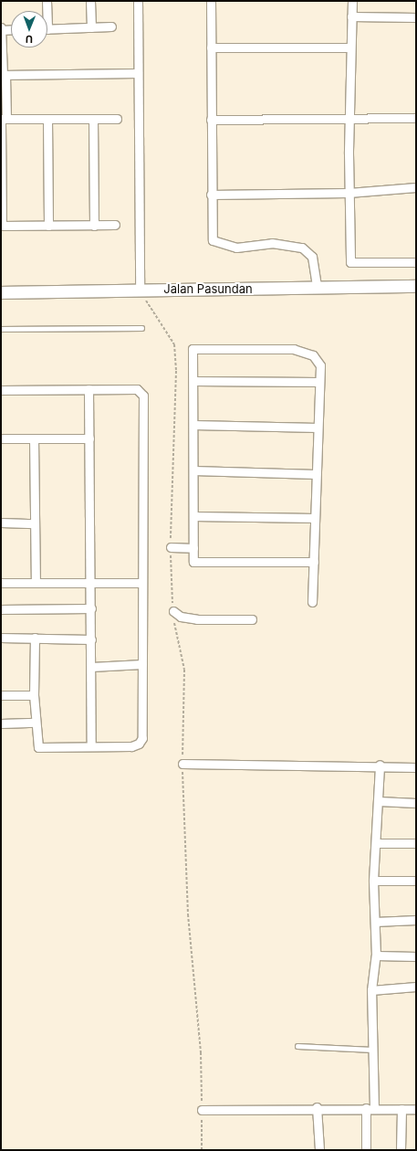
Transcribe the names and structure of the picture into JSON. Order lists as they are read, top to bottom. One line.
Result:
{"streets":{"street":["Jalan Pasundan"]},"north":"bottom"}
